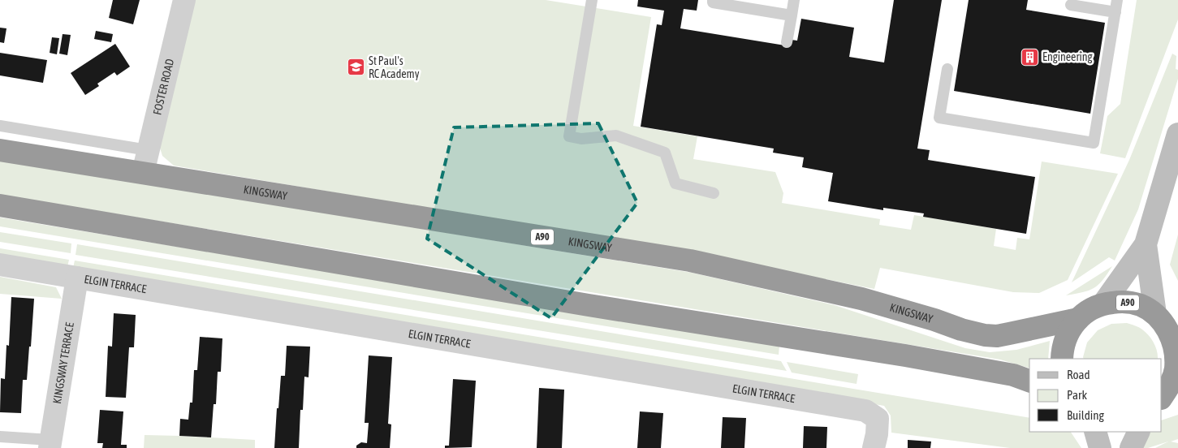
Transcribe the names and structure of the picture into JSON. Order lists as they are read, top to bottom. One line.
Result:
{"streets":{"highway":["KINGSWAY","A90"],"street":["FOSTER ROAD","ELGIN TERRACE","KINGSWAY TERRACE"]},"crossings":[["FOSTER ROAD","KINGSWAY"],["KINGSWAY","A90"],["ELGIN TERRACE","KINGSWAY TERRACE"]],"places":{"building":["Engineering"],"school or university":["St Paul's RC Academy"]},"legend":["Road","Park","Building"]}
